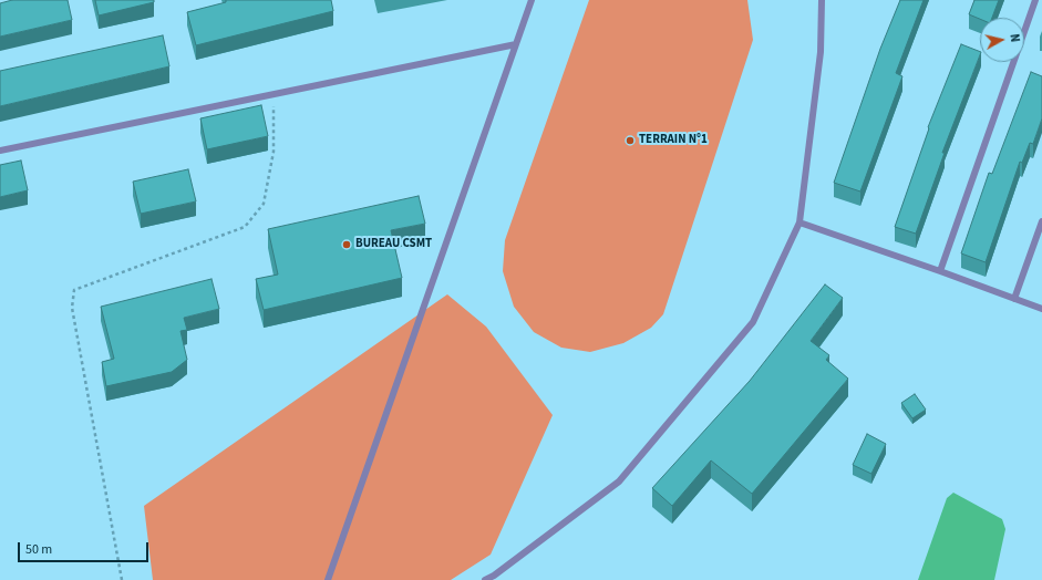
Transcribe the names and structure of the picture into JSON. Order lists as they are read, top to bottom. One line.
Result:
{"places":["TERRAIN N°1","BUREAU CSMT"],"scale_bar":"50 m","north":"right"}
